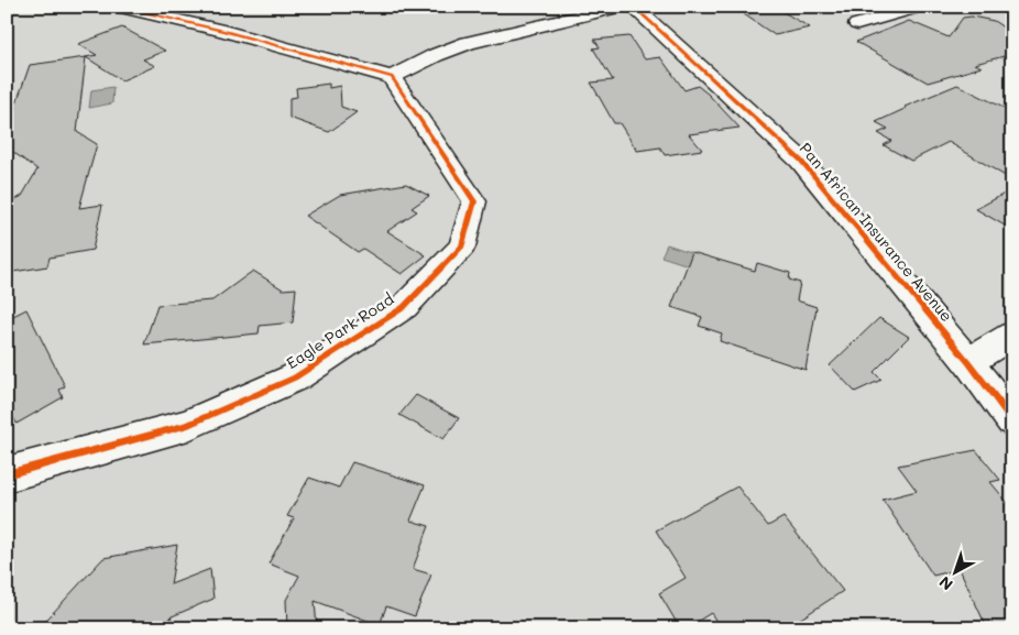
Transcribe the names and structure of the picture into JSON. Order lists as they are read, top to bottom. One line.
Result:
{"streets":{"street":["Pan African Insurance Avenue","Eagle Park Road"]},"north":"bottom left"}
